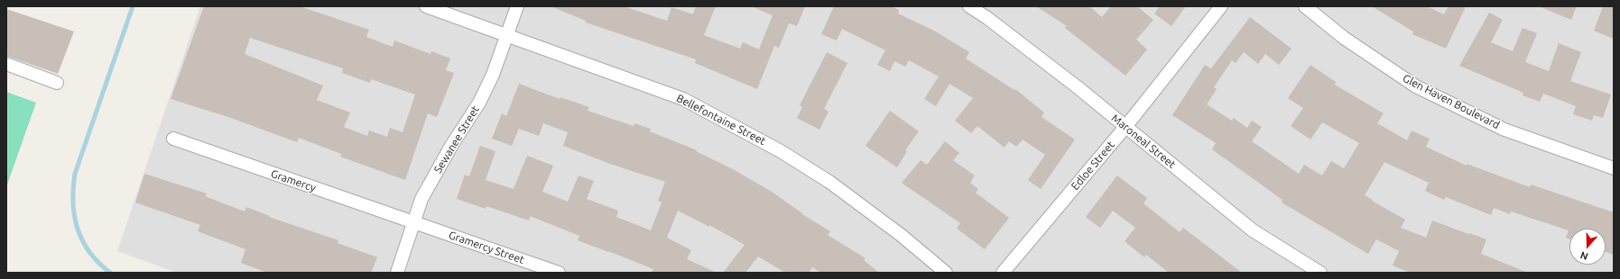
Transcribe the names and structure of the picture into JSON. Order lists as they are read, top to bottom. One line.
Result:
{"streets":{"street":["Glen Haven Boulevard","Bellefontaine Street","Sewanee Street","Maroneal Street","Edloe Street","Gramercy","Gramercy Street"]},"crossings":[["Bellefontaine Street","Sewanee Street"],["Sewanee Street","Gramercy"],["Sewanee Street","Gramercy Street"],["Maroneal Street","Edloe Street"],["Gramercy","Gramercy Street"]],"north":"bottom"}
